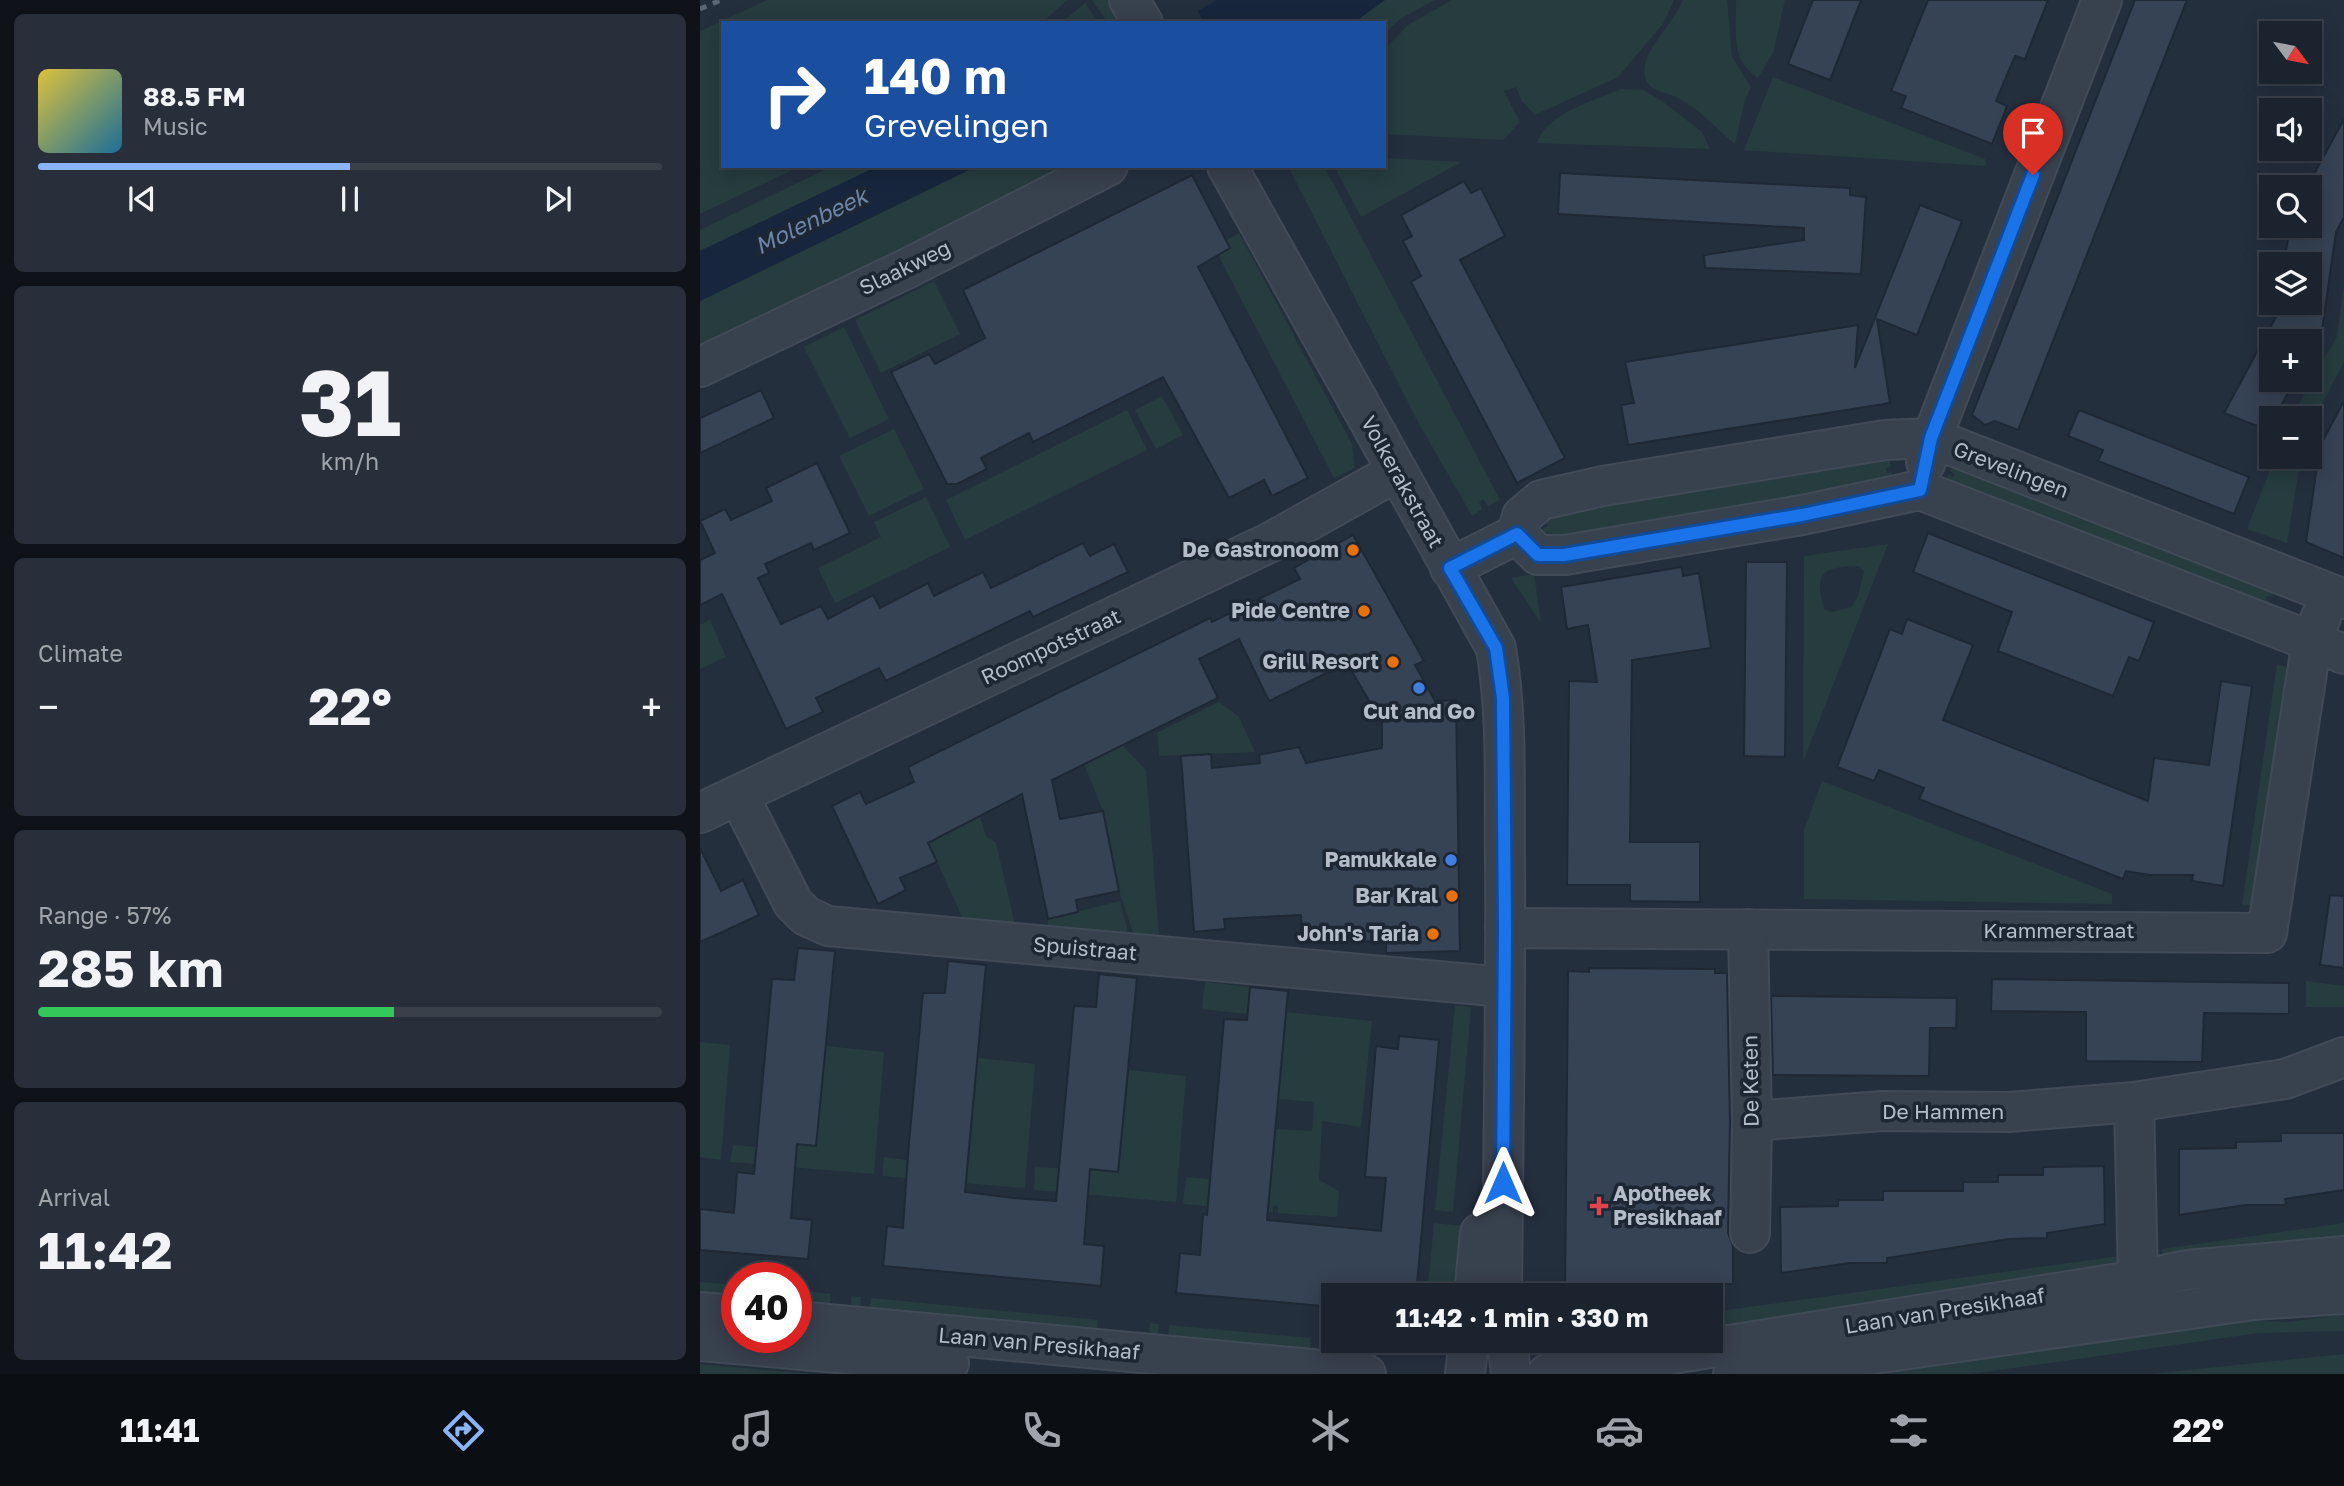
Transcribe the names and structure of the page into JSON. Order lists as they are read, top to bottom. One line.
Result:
{"streets":{"street":["Slaakweg","Grevelingen","Volkerakstraat","Roompotstraat","Krammerstraat","Spuistraat","De Keten","De Hammen","Laan van Presikhaaf"]},"crossings":[["Grevelingen","Krammerstraat"],["Volkerakstraat","Roompotstraat"],["Volkerakstraat","Krammerstraat"],["Volkerakstraat","Spuistraat"],["Roompotstraat","Spuistraat"],["Krammerstraat","De Keten"],["De Keten","De Hammen"]],"water":["Molenbeek"],"places":{"other":["De Gastronoom","Pide Centre","Grill Resort","Cut and Go","Pamukkale","Bar Kral","John's Taria"],"health":["Apotheek Presikhaaf"]},"north":"bottom right","page":{"map_buttons":["+","−"],"turn":["140 m","Grevelingen"],"song":["88.5 FM","Music"],"tile":[["31","km/h"],"Climate",["Range · 57%","285 km"],["Arrival","11:42"]],"heat":["−","22°","+"],"limit":"40","trip":"11:42 · 1 min · 330 m","tabs":["11:41","22°"]}}
